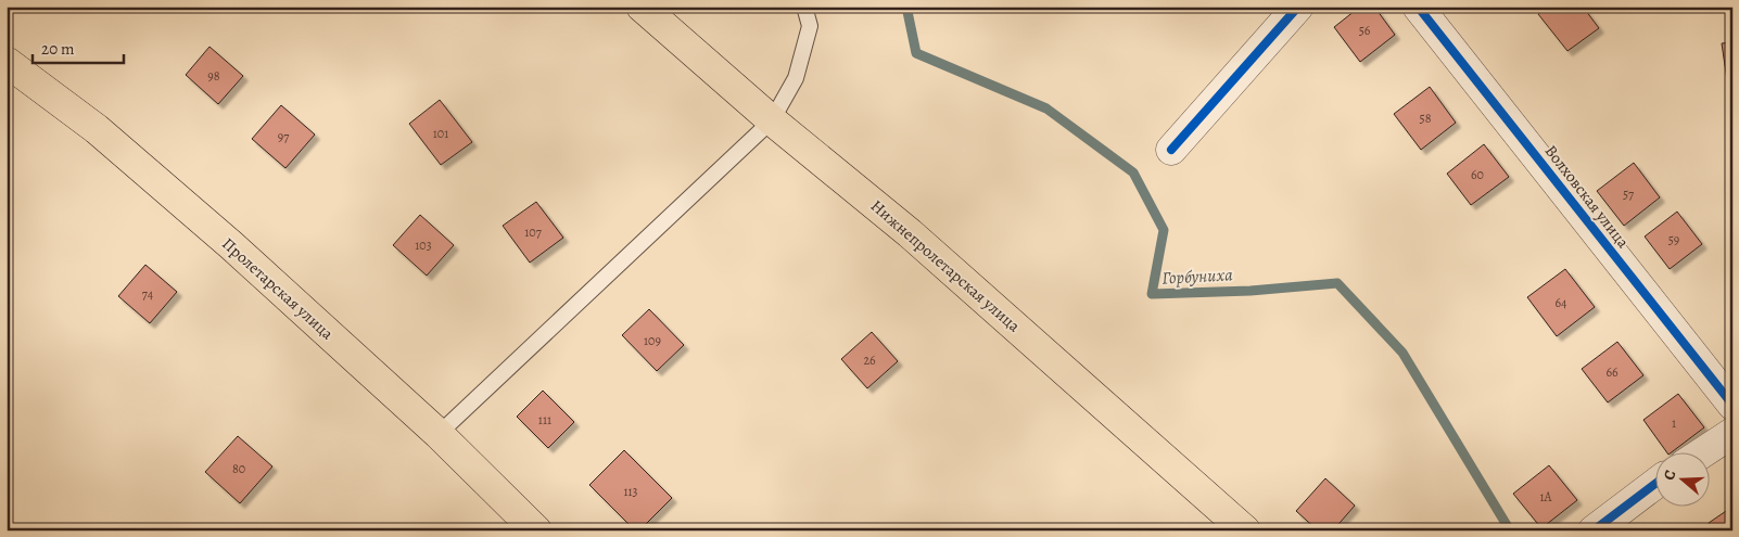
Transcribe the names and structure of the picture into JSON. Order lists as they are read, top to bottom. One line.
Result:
{"streets":{"main road":["Нижнепролетарская улица","Пролетарская улица"],"street":["Волховская улица"]},"water":["Горбуниха"],"house_numbers":["56","98","58","101","97","60","57","107","59","103","74","64","109","26","66","111","1","80","113","1А"],"scale_bar":"20 m","north":"left"}
